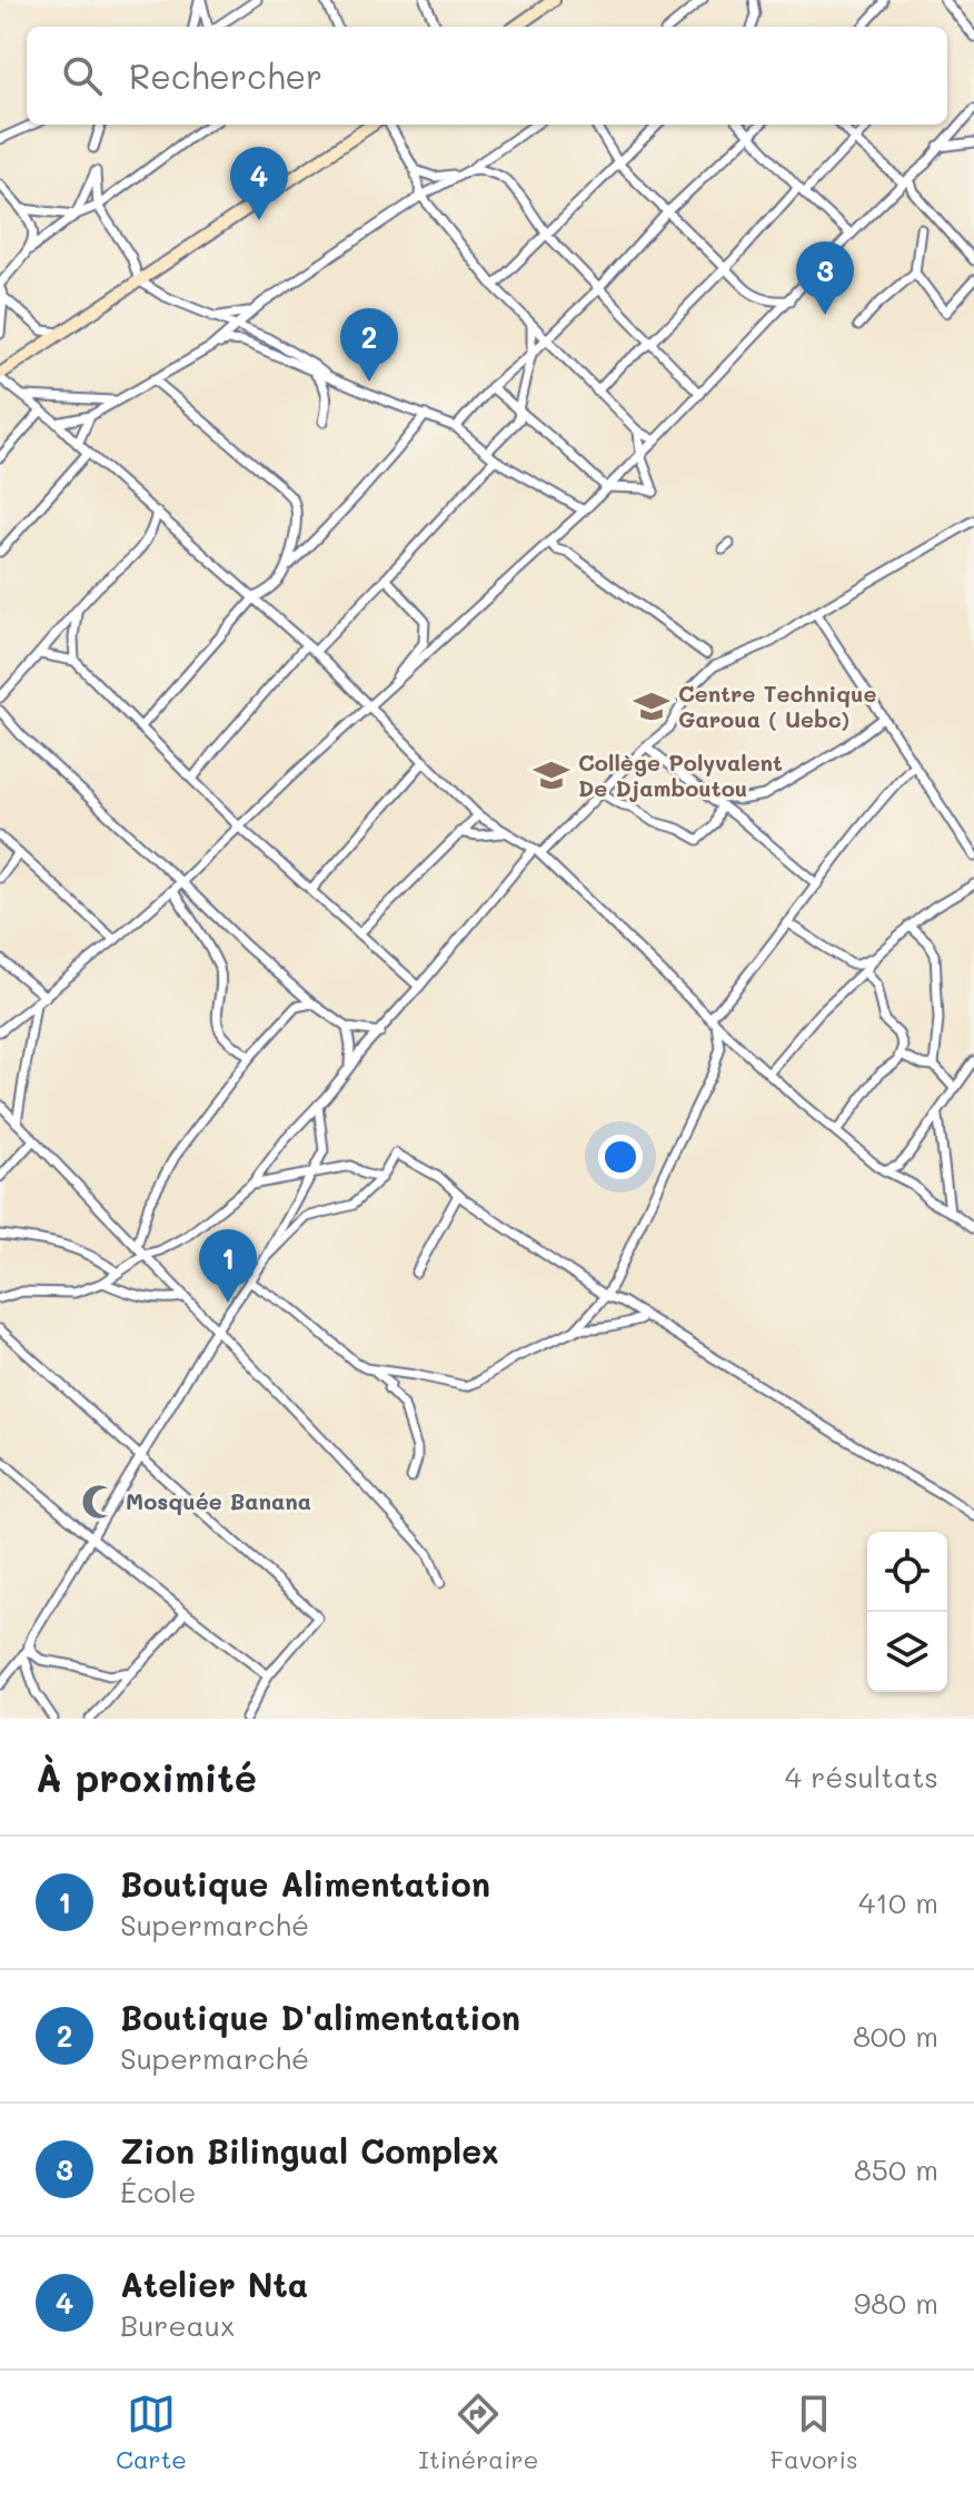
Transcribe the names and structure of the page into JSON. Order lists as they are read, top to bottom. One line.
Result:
{"places":{"school or university":["Centre Technique Garoua ( Uebc)","Collège Polyvalent De Djamboutou"],"mosque":["Mosquée Banana"]},"page":{"search":"Rechercher","pins":["4","3","2","1"],"heading":["À proximité","4 résultats"],"list":[{"mark":"1","name":"Boutique Alimentation","note":"Supermarché","value":"410 m"},{"mark":"2","name":"Boutique D'alimentation","note":"Supermarché","value":"800 m"},{"mark":"3","name":"Zion Bilingual Complex","note":"École","value":"850 m"},{"mark":"4","name":"Atelier Nta","note":"Bureaux","value":"980 m"}],"nav":["Carte","Itinéraire","Favoris"]}}
